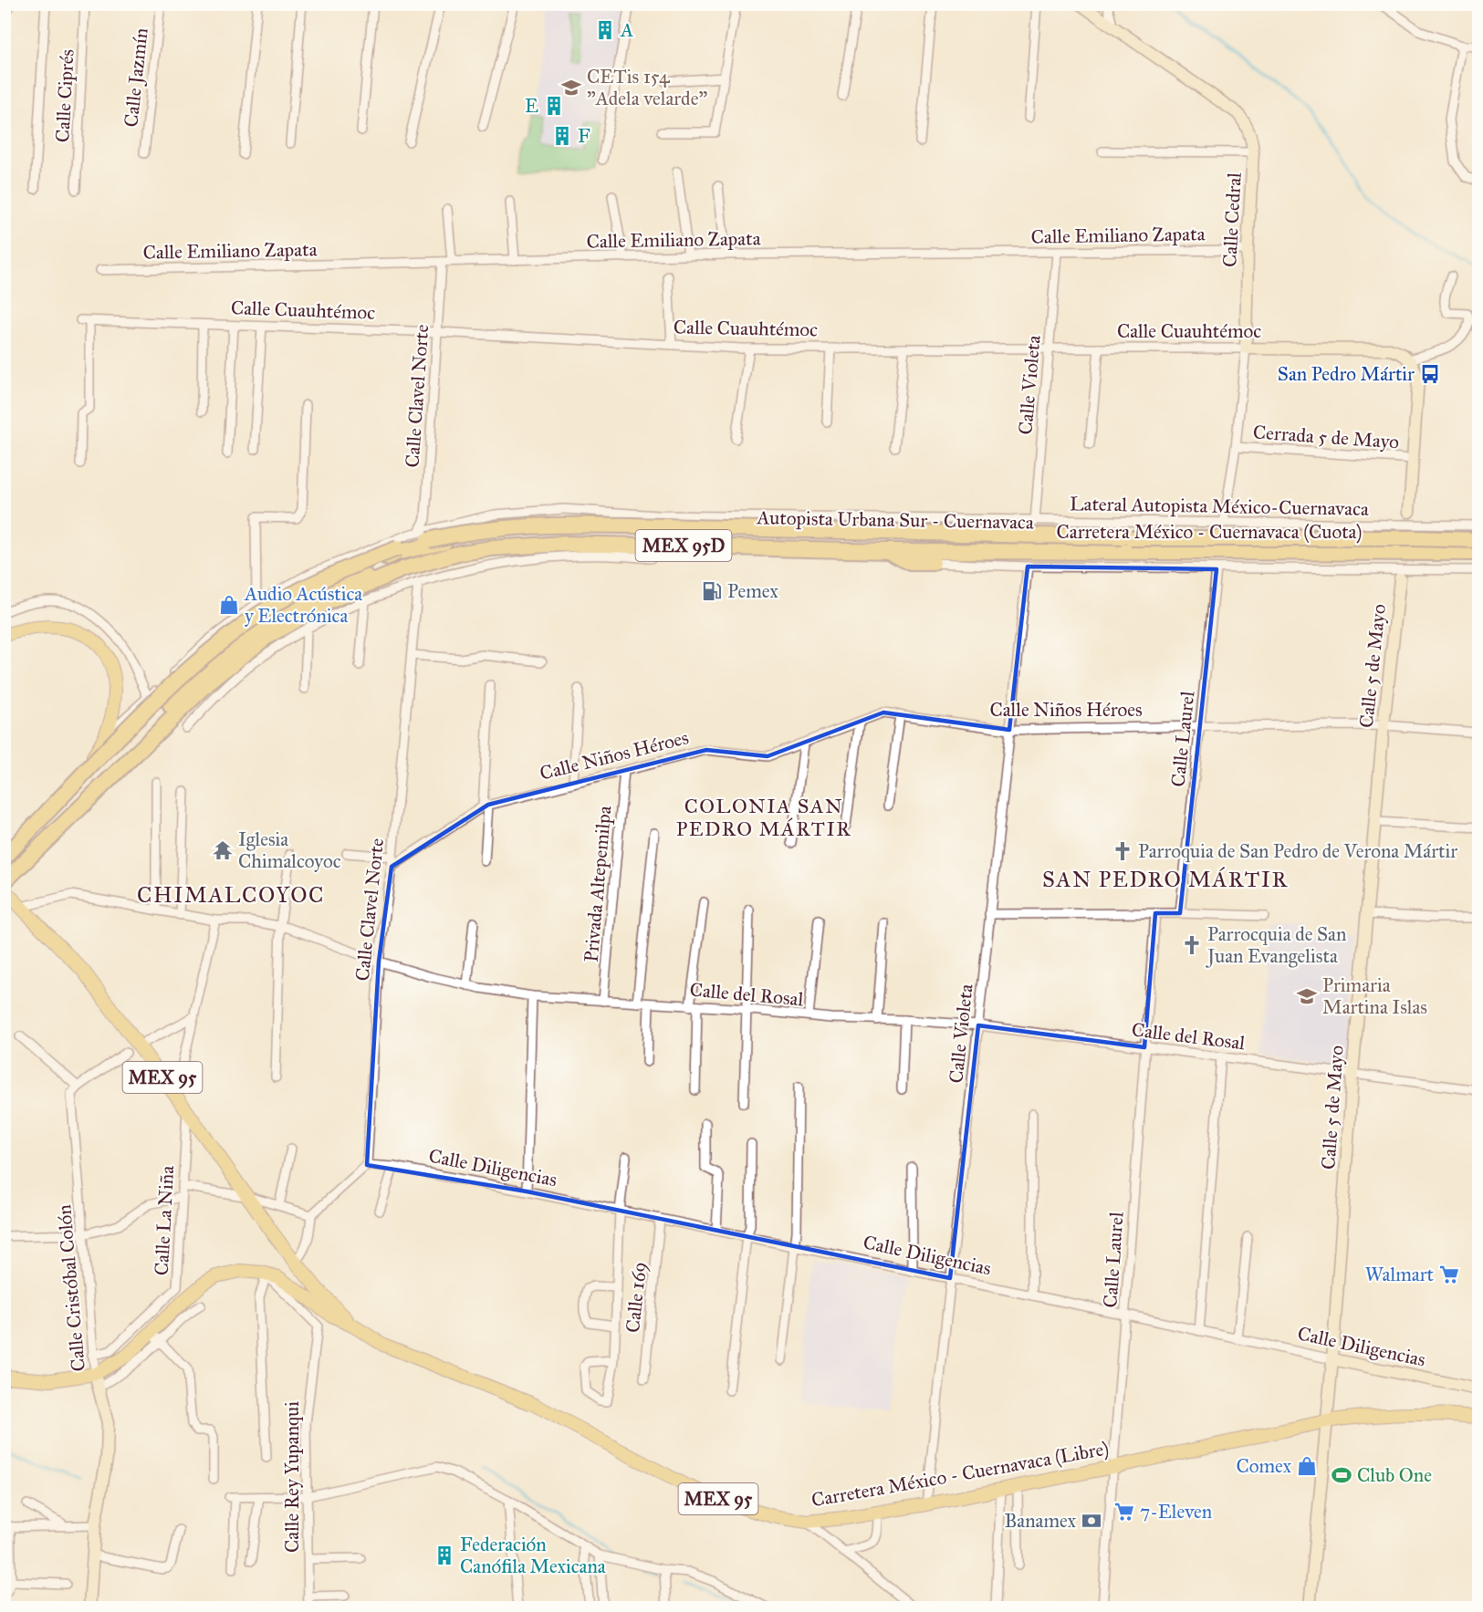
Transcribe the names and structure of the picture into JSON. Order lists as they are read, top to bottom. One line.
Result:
{"streets":{"highway":["Autopista Urbana Sur - Cuernavaca","Carretera México - Cuernavaca (Cuota)","MEX 95D"],"main road":["MEX 95","Carretera México - Cuernavaca (Libre)"],"street":["Calle Jazmín","Calle Ciprés","Calle Cedral","Calle Emiliano Zapata","Calle Cuauhtémoc","Calle Violeta","Calle Clavel Norte","Cerrada 5 de Mayo","Lateral Autopista México-Cuernavaca","Calle 5 de Mayo","Calle Niños Héroes","Calle Laurel","Privada Altepemilpa","Calle del Rosal","Calle Diligencias","Calle La Niña","Calle Cristóbal Colón","Calle 169","Calle Rey Yupanqui"]},"crossings":[["Calle Cedral","Calle Emiliano Zapata"],["Calle Cedral","Calle Cuauhtémoc"],["Calle Cedral","Cerrada 5 de Mayo"],["Calle Cedral","Lateral Autopista México-Cuernavaca"],["Calle Emiliano Zapata","Calle Violeta"],["Calle Emiliano Zapata","Calle Clavel Norte"],["Calle Cuauhtémoc","Calle Violeta"],["Calle Cuauhtémoc","Calle Clavel Norte"],["Calle Violeta","Lateral Autopista México-Cuernavaca"],["Calle Violeta","Calle Niños Héroes"],["Calle Violeta","Calle del Rosal"],["Calle Violeta","Calle Diligencias"],["Calle Violeta","Carretera México - Cuernavaca (Libre)"],["Calle Clavel Norte","Lateral Autopista México-Cuernavaca"],["Calle Clavel Norte","Calle Niños Héroes"],["Calle Clavel Norte","Calle del Rosal"],["Calle Clavel Norte","Calle Diligencias"],["Lateral Autopista México-Cuernavaca","Carretera México - Cuernavaca (Cuota)"],["Autopista Urbana Sur - Cuernavaca","Carretera México - Cuernavaca (Cuota)"],["Calle 5 de Mayo","Calle Niños Héroes"],["Calle 5 de Mayo","Calle del Rosal"],["Calle 5 de Mayo","Calle Diligencias"],["Calle 5 de Mayo","Carretera México - Cuernavaca (Libre)"],["Calle Niños Héroes","Calle Laurel"],["Calle Niños Héroes","Privada Altepemilpa"],["Calle Laurel","Calle del Rosal"],["Calle Laurel","Calle Diligencias"],["Calle Laurel","Carretera México - Cuernavaca (Libre)"],["Privada Altepemilpa","Calle del Rosal"],["Calle del Rosal","Carretera México - Cuernavaca (Libre)"],["Calle Diligencias","Calle 169"],["Calle La Niña","Calle Cristóbal Colón"],["Calle La Niña","Carretera México - Cuernavaca (Libre)"],["Carretera México - Cuernavaca (Libre)","Calle Rey Yupanqui"]],"districts":["COLONIA SAN PEDRO MÁRTIR","SAN PEDRO MÁRTIR","CHIMALCOYOC"],"places":{"building":["A","E","F","Federación Canófila Mexicana"],"school or university":["CETis 154 \"Adela velarde\"","Primaria Martina Islas"],"bus stop":["San Pedro Mártir"],"fuel station":["Pemex"],"shop":["Audio Acústica y Electrónica","Comex"],"temple":["Iglesia Chimalcoyoc"],"church":["Parroquia de San Pedro de Verona Mártir","Parrocquia de San Juan Evangelista"],"supermarket":["Walmart","7-Eleven"],"sports":["Club One"],"bank":["Banamex"]}}
